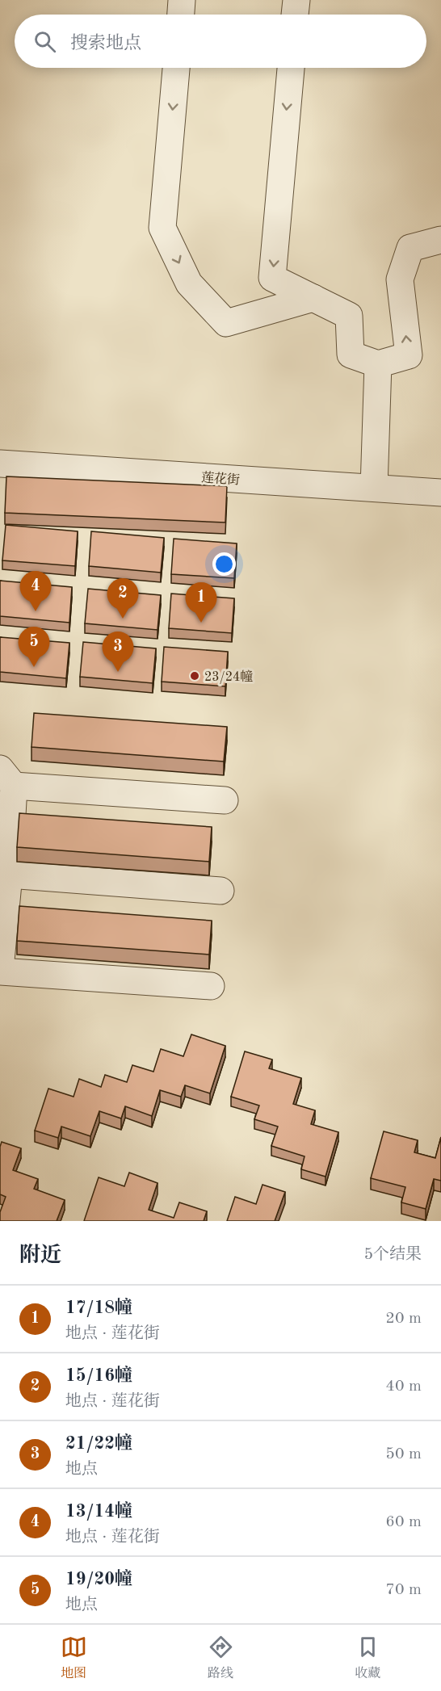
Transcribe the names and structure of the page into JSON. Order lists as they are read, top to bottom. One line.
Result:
{"streets":{"street":["莲花街"]},"places":["23/24幢"],"page":{"search":"搜索地点","pins":["4","2","1","5","3"],"heading":["附近","5个结果"],"list":[{"mark":"1","name":"17/18幢","note":"地点 · 莲花街","value":"20 m"},{"mark":"2","name":"15/16幢","note":"地点 · 莲花街","value":"40 m"},{"mark":"3","name":"21/22幢","note":"地点","value":"50 m"},{"mark":"4","name":"13/14幢","note":"地点 · 莲花街","value":"60 m"},{"mark":"5","name":"19/20幢","note":"地点","value":"70 m"}],"nav":["地图","路线","收藏"]}}
